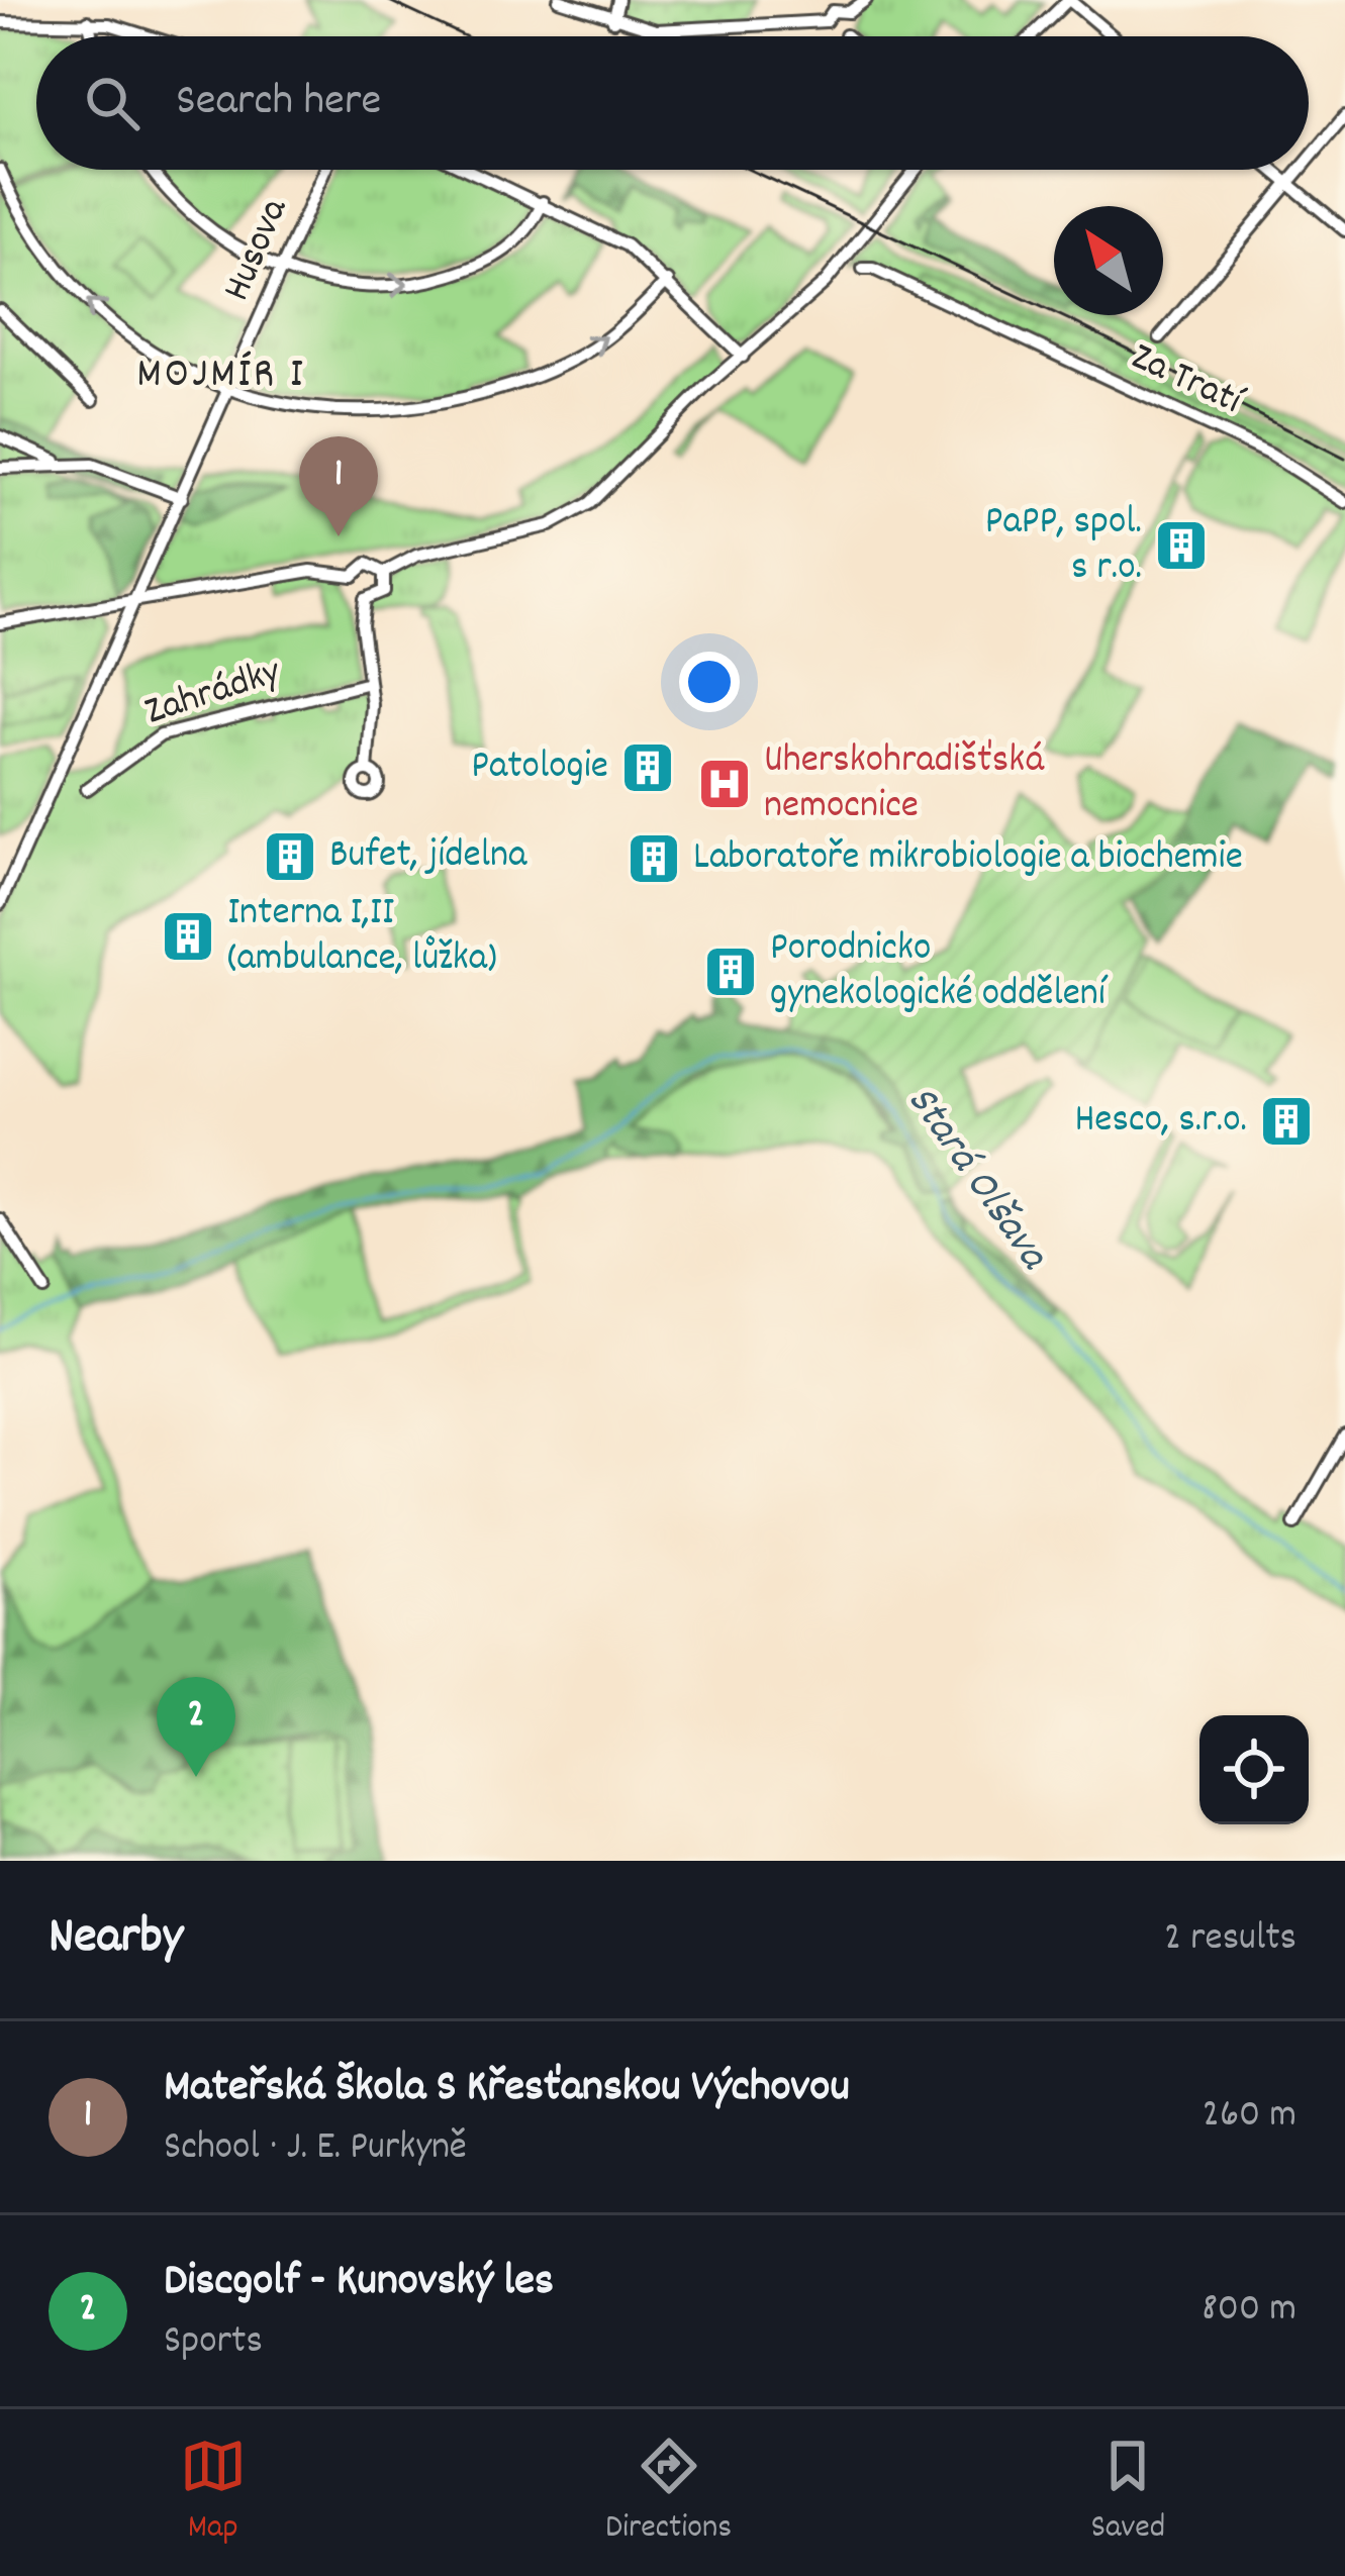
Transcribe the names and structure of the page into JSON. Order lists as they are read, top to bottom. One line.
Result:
{"streets":{"street":["Husova","Za Tratí","Zahrádky"]},"districts":["MOJMÍR I"],"water":["Stará Olšava"],"places":{"building":["PaPP, spol. s r.o.","Patologie","Bufet, jídelna","Laboratoře mikrobiologie a biochemie","Interna I,II (ambulance, lůžka)","Porodnicko gynekologické oddělení","Hesco, s.r.o."],"hospital":["Uherskohradišťská nemocnice"]},"north":"top left","page":{"search":"Search here","pins":["1","2"],"heading":["Nearby","2 results"],"list":[{"mark":"1","name":"Mateřská Škola S Křesťanskou Výchovou","note":"School · J. E. Purkyně","value":"260 m"},{"mark":"2","name":"Discgolf - Kunovský les","note":"Sports","value":"800 m"}],"nav":["Map","Directions","Saved"]}}
